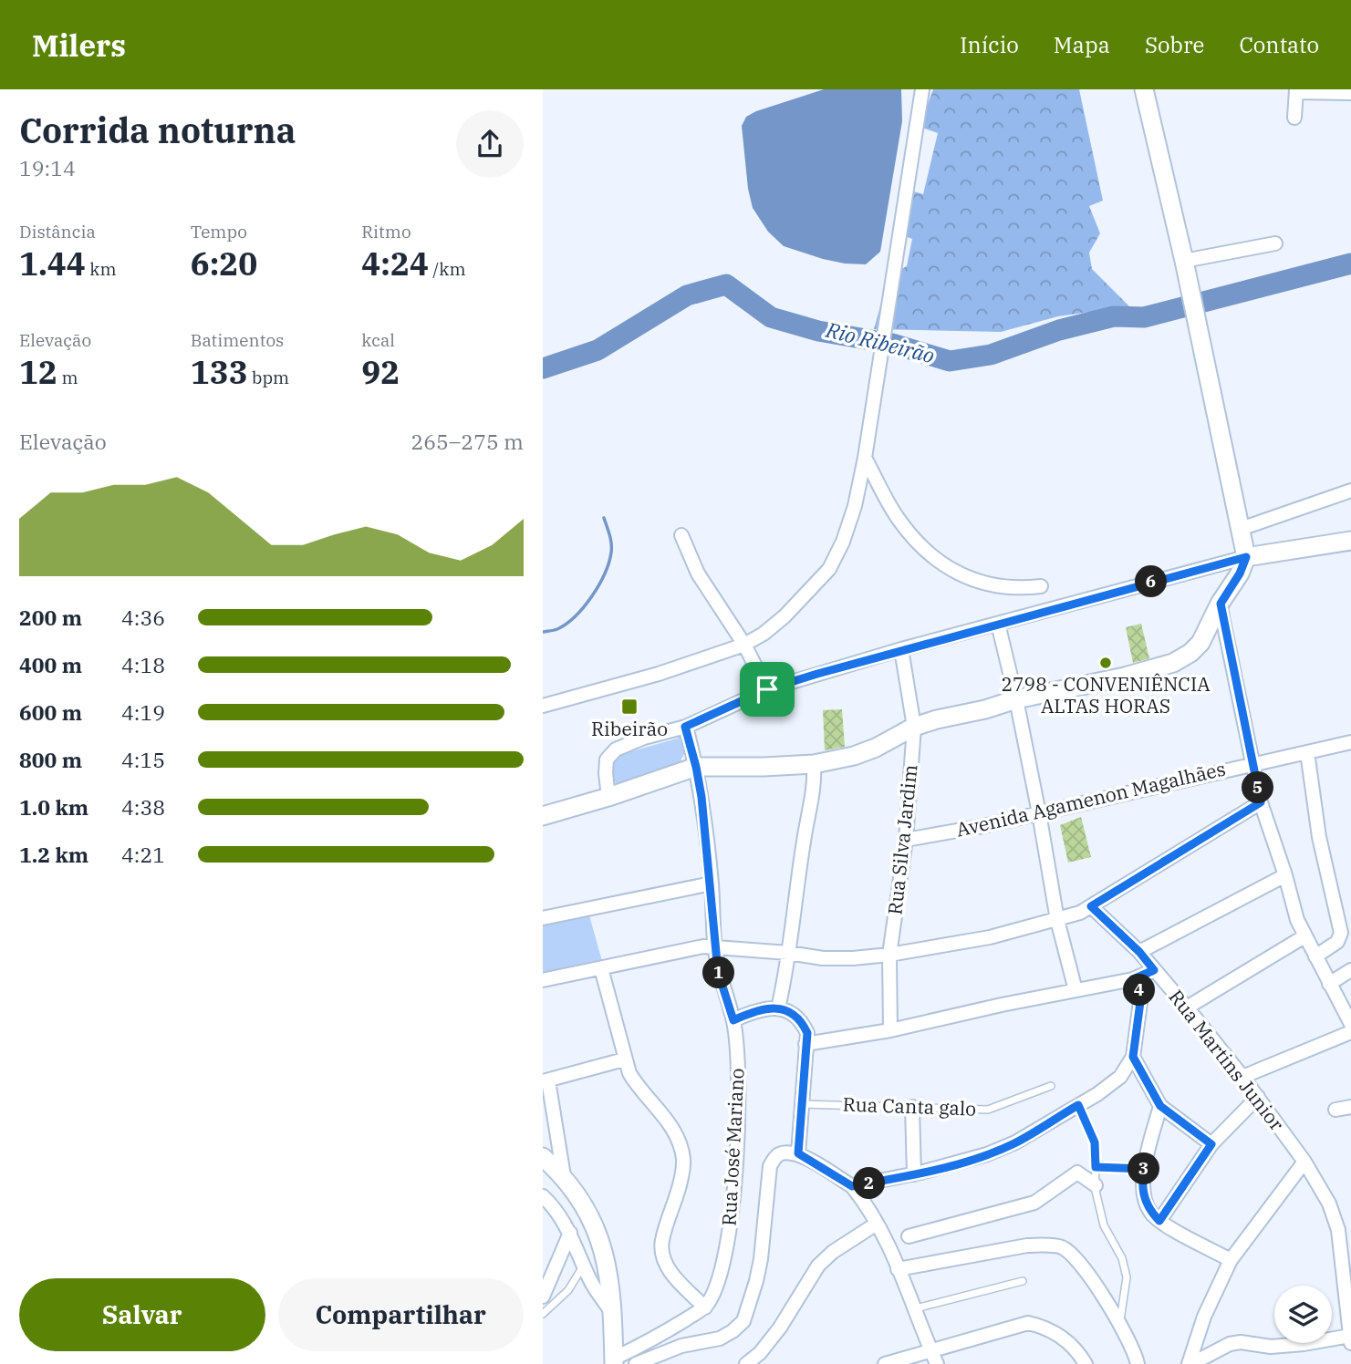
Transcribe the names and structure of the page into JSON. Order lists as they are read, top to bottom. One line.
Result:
{"streets":{"street":["Avenida Agamenon Magalhães","Rua Silva Jardim","Rua Martins Junior","Rua José Mariano"],"lane":["Rua Canta galo"]},"crossings":[["Avenida Agamenon Magalhães","Rua Silva Jardim"]],"water":["Rio Ribeirão"],"places":{"other":["2798 - CONVENIÊNCIA ALTAS HORAS"],"transit":["Ribeirão"]},"page":{"header":"Milers","nav":["Início","Mapa","Sobre","Contato"],"heading":["Corrida noturna","19:14"],"stats":[["Distância","1.44 km"],["Tempo","6:20"],["Ritmo","4:24 /km"],["Elevação","12 m"],["Batimentos","133 bpm"],["kcal","92"]],"chart":["Elevação","265–275 m"],"pins":["6","5","1","4","3","2"],"list":[{"name":"200 m","note":"4:36"},{"name":"400 m","note":"4:18"},{"name":"600 m","note":"4:19"},{"name":"800 m","note":"4:15"},{"name":"1.0 km","note":"4:38"},{"name":"1.2 km","note":"4:21"}],"buttons":["Salvar","Compartilhar"]}}
